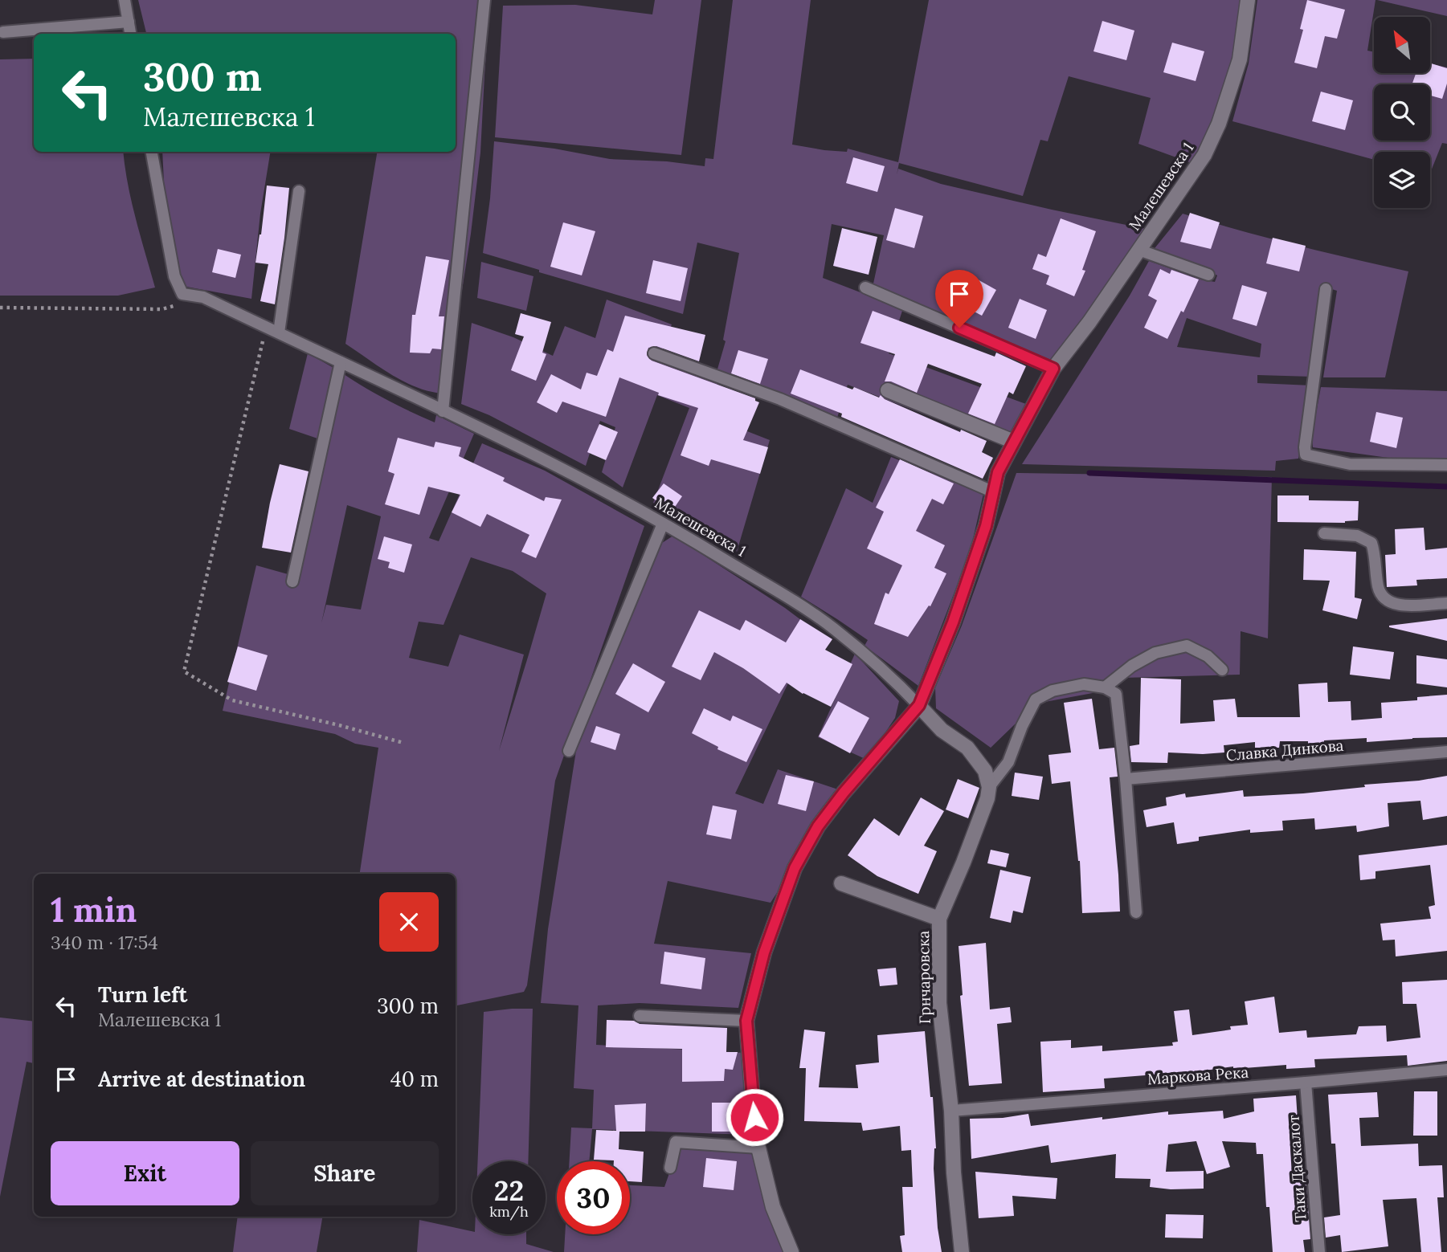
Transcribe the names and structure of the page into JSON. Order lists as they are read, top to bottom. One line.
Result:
{"streets":{"street":["Малешевска 1","Грнчаровска"],"lane":["Славка Динкова","Маркова Река","Таки Даскалот"]},"crossings":[["Грнчаровска","Маркова Река"],["Маркова Река","Таки Даскалот"]],"north":"top left","page":{"turn":["300 m","Малешевска 1"],"heading":["1 min","340 m · 17:54"],"list":[{"name":"Turn left","note":"Малешевска 1","value":"300 m"},{"name":"Arrive at destination","value":"40 m"}],"buttons":["Exit","Share"],"speed":"22 km/h","limit":"30"}}
